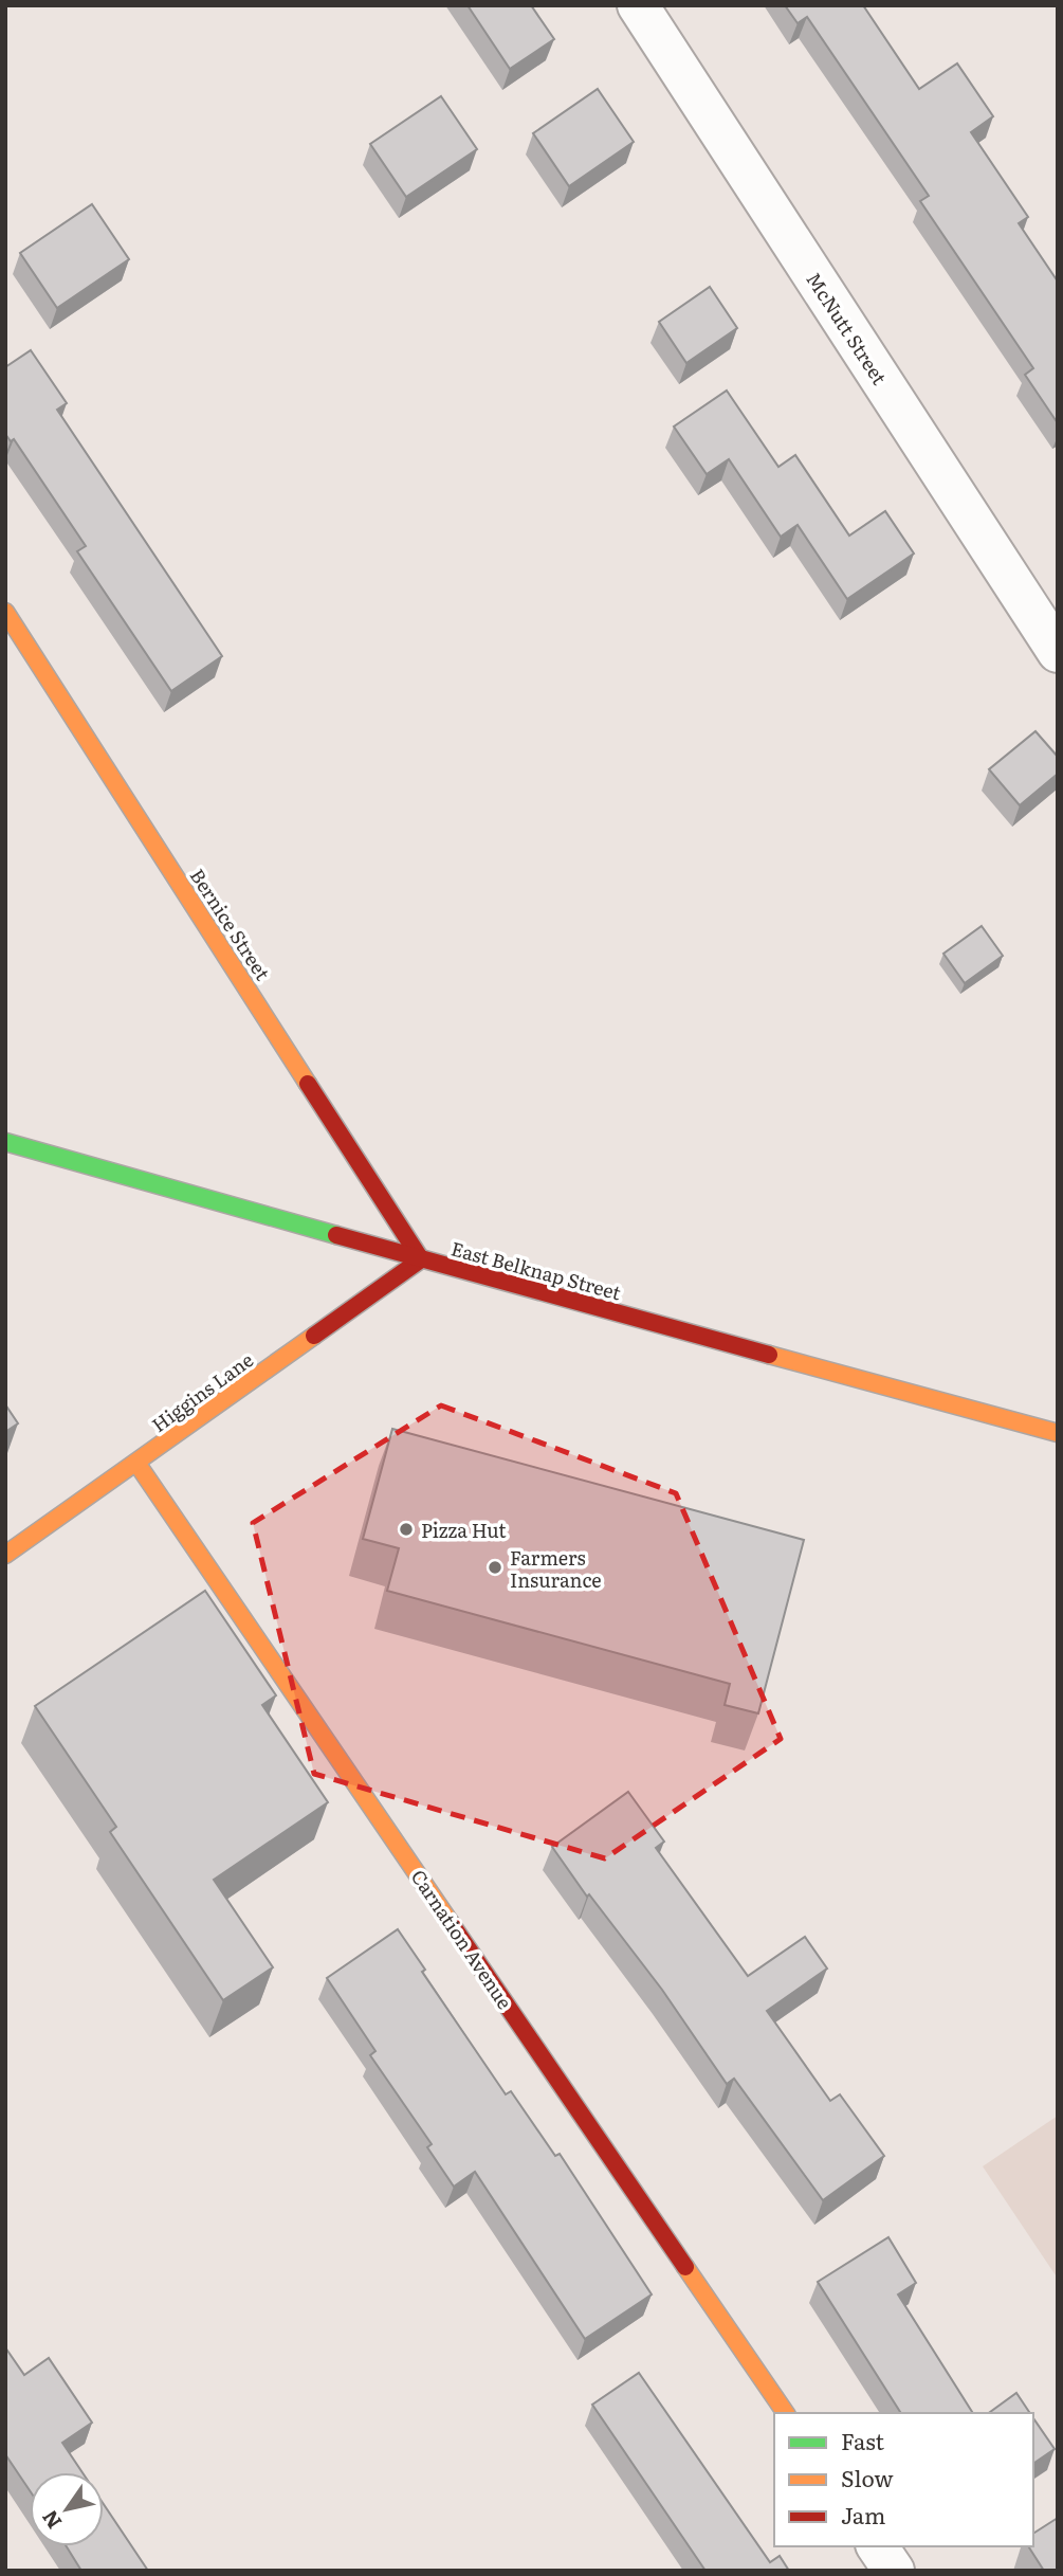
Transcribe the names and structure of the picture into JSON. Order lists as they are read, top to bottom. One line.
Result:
{"streets":{"street":["McNutt Street","Bernice Street","East Belknap Street","Higgins Lane","Carnation Avenue"]},"crossings":[["Bernice Street","East Belknap Street"],["Bernice Street","Higgins Lane"],["East Belknap Street","Higgins Lane"],["Higgins Lane","Carnation Avenue"]],"places":["Pizza Hut","Farmers Insurance"],"legend":["Fast","Slow","Jam"],"north":"bottom left"}
